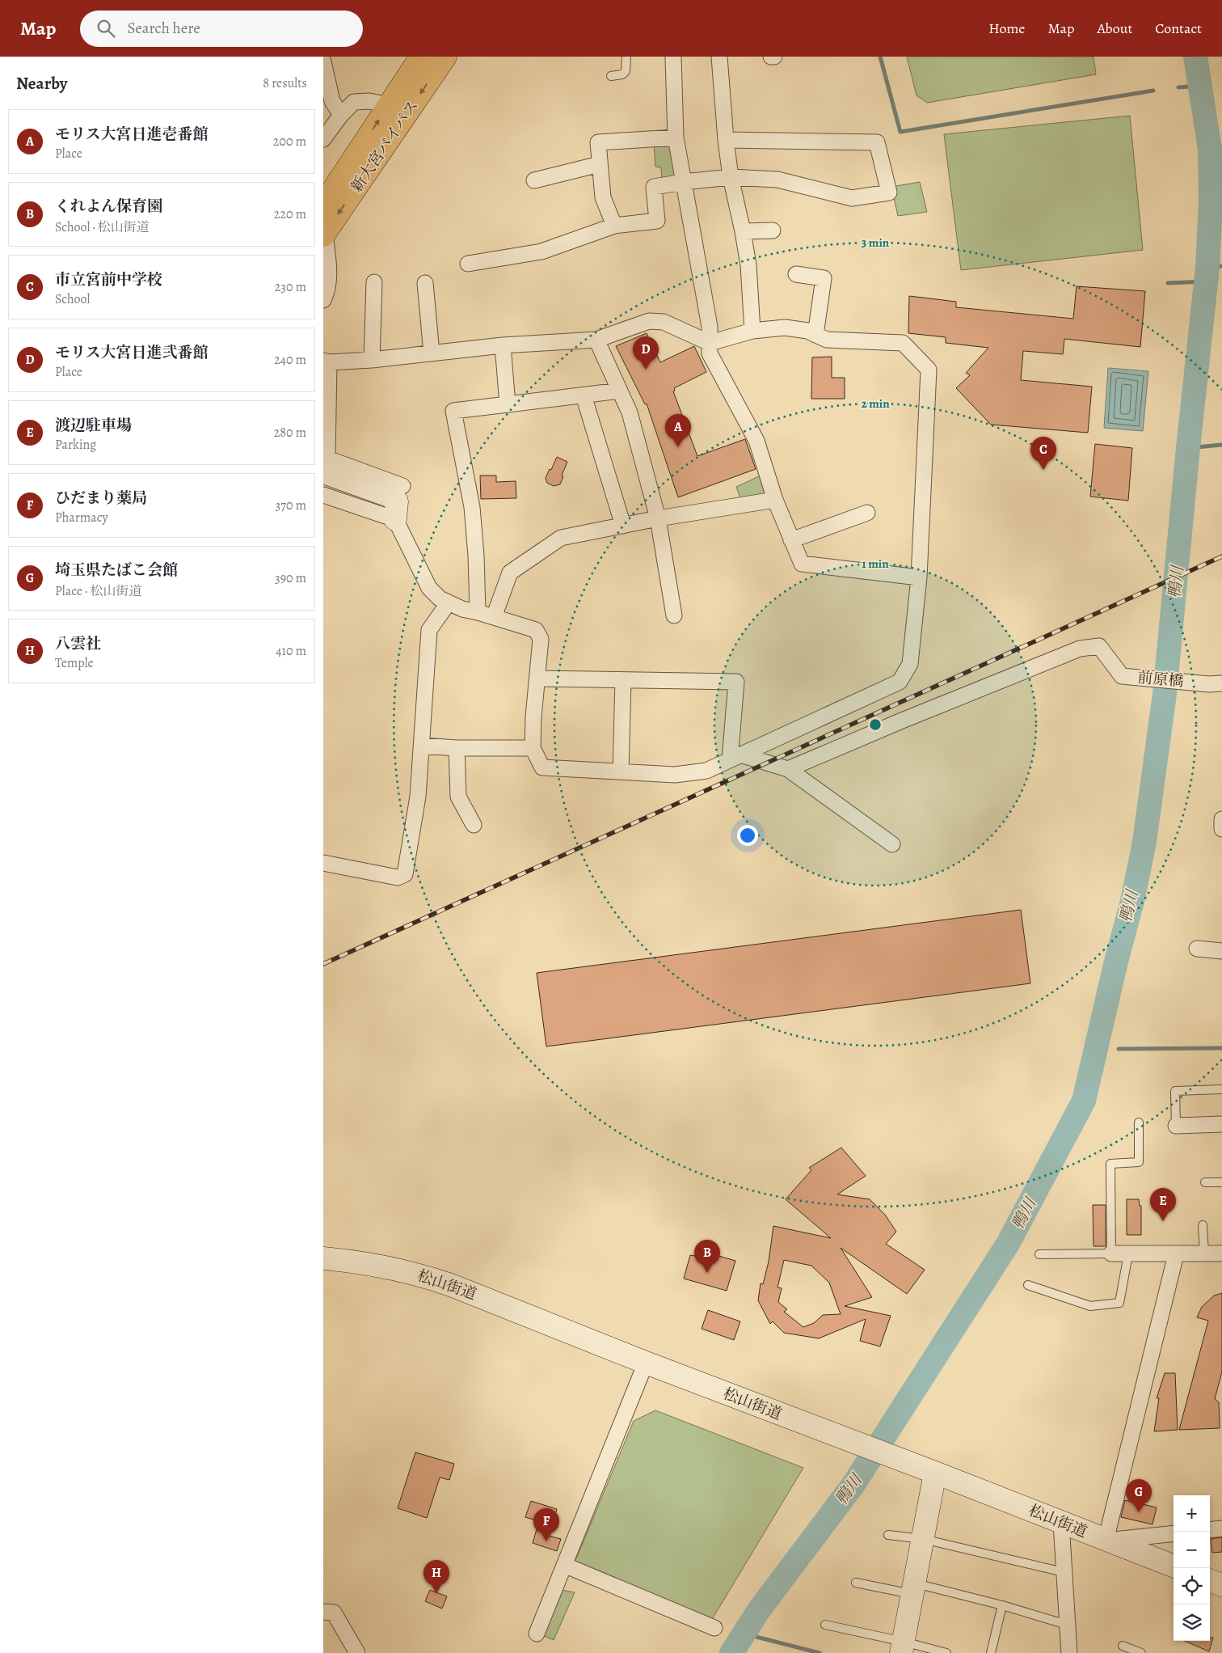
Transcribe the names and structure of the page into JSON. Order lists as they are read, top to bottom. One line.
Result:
{"streets":{"highway":["新大宮バイパス"],"main road":["松山街道"],"street":["前原橋"]},"water":["鴨川"],"page":{"header":"Map","search":"Search here","nav":["Home","Map","About","Contact"],"heading":["Nearby","8 results"],"list":[{"mark":"A","name":"モリス大宮日進壱番館","note":"Place","value":"200 m"},{"mark":"B","name":"くれよん保育園","note":"School · 松山街道","value":"220 m"},{"mark":"C","name":"市立宮前中学校","note":"School","value":"230 m"},{"mark":"D","name":"モリス大宮日進弐番館","note":"Place","value":"240 m"},{"mark":"E","name":"渡辺駐車場","note":"Parking","value":"280 m"},{"mark":"F","name":"ひだまり薬局","note":"Pharmacy","value":"370 m"},{"mark":"G","name":"埼玉県たばこ会館","note":"Place · 松山街道","value":"390 m"},{"mark":"H","name":"八雲社","note":"Temple","value":"410 m"}],"pins":["D","A","C","E","B","G","F","H"],"map_buttons":["+","−"]},"rings":["3 min","2 min","1 min"]}
